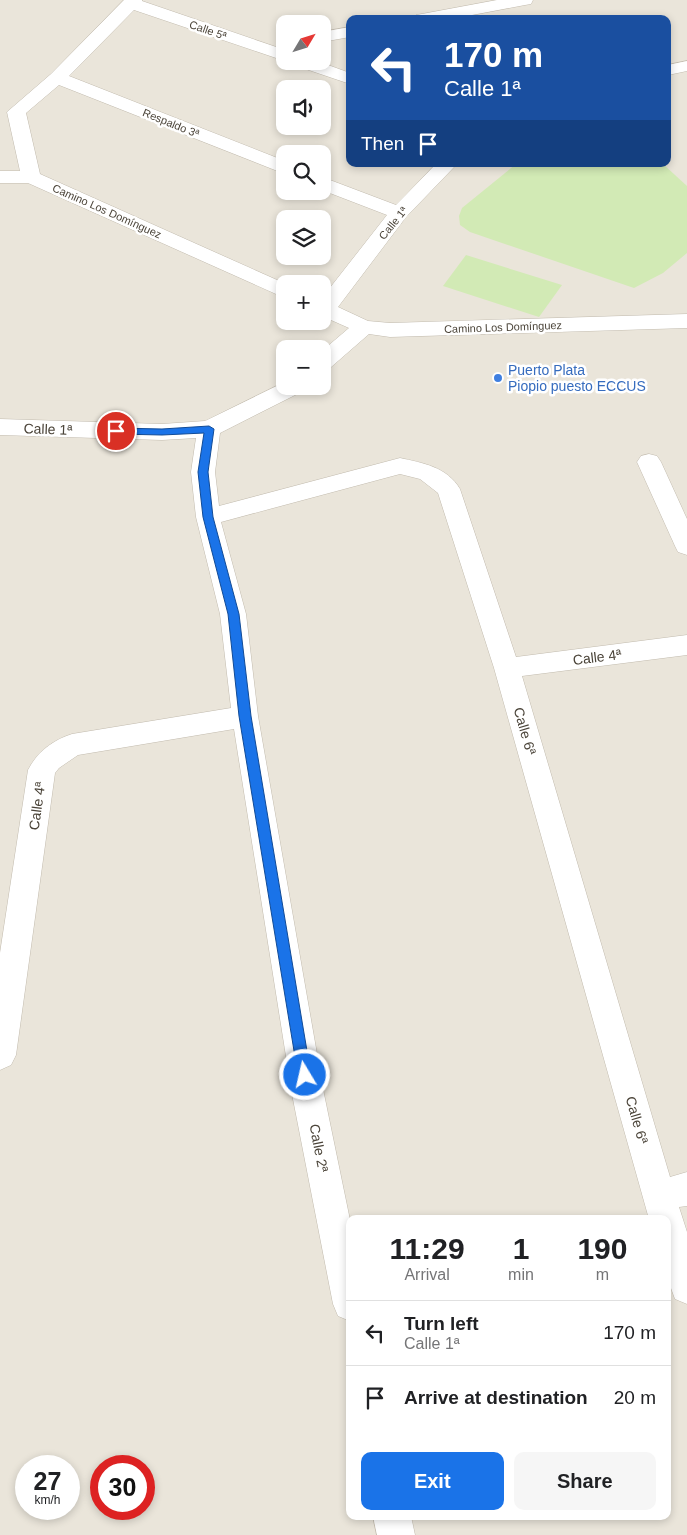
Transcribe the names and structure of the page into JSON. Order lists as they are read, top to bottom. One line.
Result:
{"streets":{"street":["Calle 5ª","Respaldo 3ª","Camino Los Domínguez","Calle 1ª","Calle 4ª","Calle 6ª","Calle 2ª"]},"crossings":[["Calle 1ª","Calle 2ª"],["Calle 4ª","Calle 6ª"],["Calle 4ª","Calle 2ª"],["Calle 6ª","Calle 2ª"]],"places":["Puerto Plata Piopio puesto ECCUS"],"north":"top right","page":{"map_buttons":["+","−"],"turn":["170 m","Calle 1ª"],"then":"Then","eta":["11:29","Arrival","1","min","190","m"],"list":[{"name":"Turn left","note":"Calle 1ª","value":"170 m"},{"name":"Arrive at destination","value":"20 m"}],"buttons":["Exit","Share"],"speed":"27 km/h","limit":"30"}}
